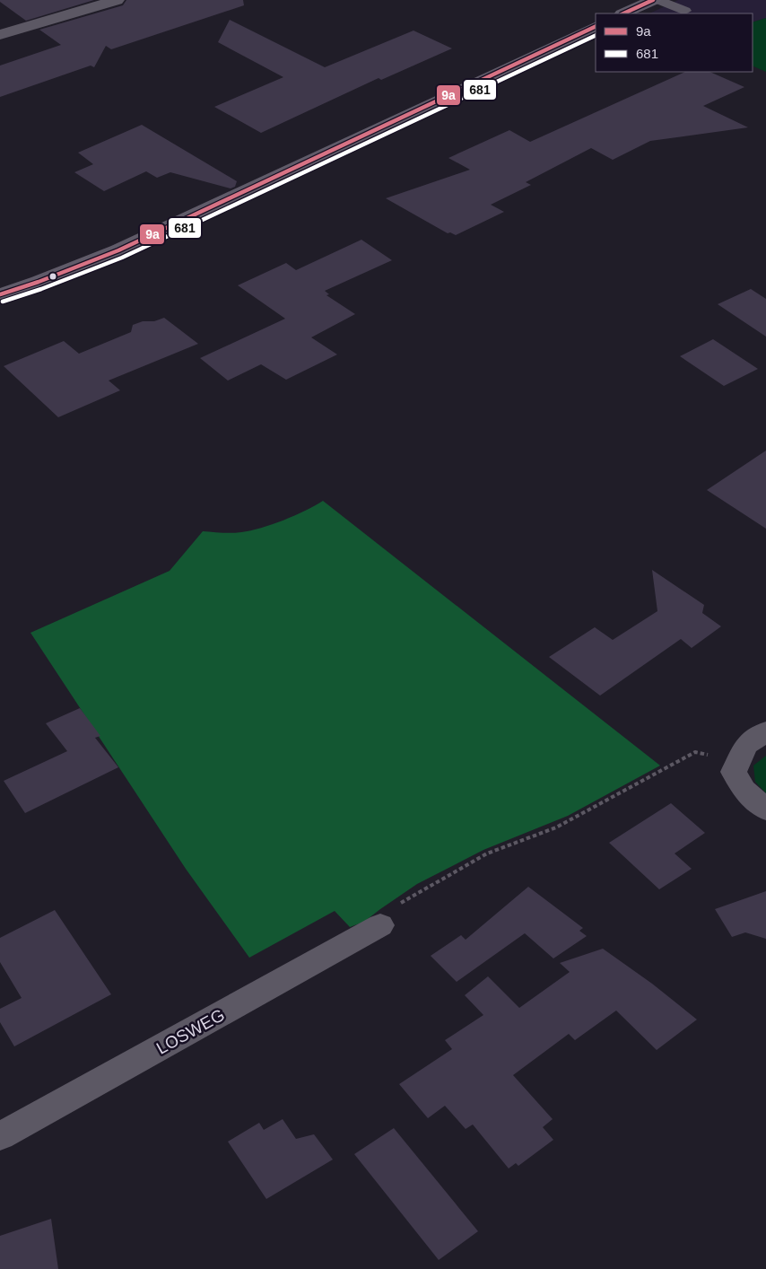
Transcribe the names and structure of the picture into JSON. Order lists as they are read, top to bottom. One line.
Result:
{"streets":{"street":["LOSWEG"]},"lines":["transit line 9a","transit line 681"],"legend":["9a","681"]}
